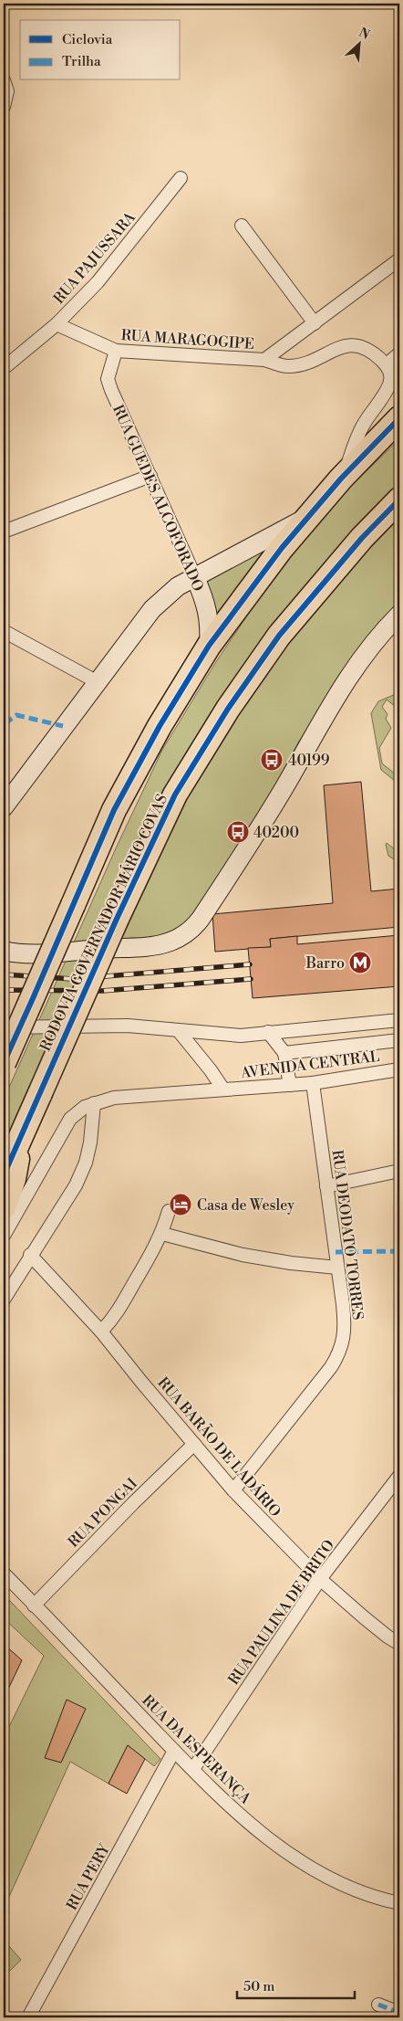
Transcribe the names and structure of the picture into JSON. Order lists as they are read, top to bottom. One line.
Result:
{"streets":{"highway":["RODOVIA GOVERNADOR MÁRIO COVAS"],"street":["RUA PAJUSSARA","RUA MARAGOGIPE","RUA GUEDES ALCOFORADO","AVENIDA CENTRAL","RUA DEODATO TORRES","RUA BARÃO DE LADÁRIO","RUA PONGAI","RUA PAULINA DE BRITO","RUA DA ESPERANÇA","RUA PERY"]},"crossings":[["RUA PAJUSSARA","RUA MARAGOGIPE"],["RUA MARAGOGIPE","RUA GUEDES ALCOFORADO"],["AVENIDA CENTRAL","RUA DEODATO TORRES"],["RUA DEODATO TORRES","RUA BARÃO DE LADÁRIO"],["RUA BARÃO DE LADÁRIO","RUA PONGAI"],["RUA BARÃO DE LADÁRIO","RUA PAULINA DE BRITO"],["RUA PONGAI","RUA DA ESPERANÇA"],["RUA PAULINA DE BRITO","RUA DA ESPERANÇA"],["RUA DA ESPERANÇA","RUA PERY"]],"places":{"bus stop":["40199","40200"],"metro station":["Barro"],"hotel":["Casa de Wesley"]},"legend":["Ciclovia","Trilha"],"scale_bar":"50 m","north":"top right"}
